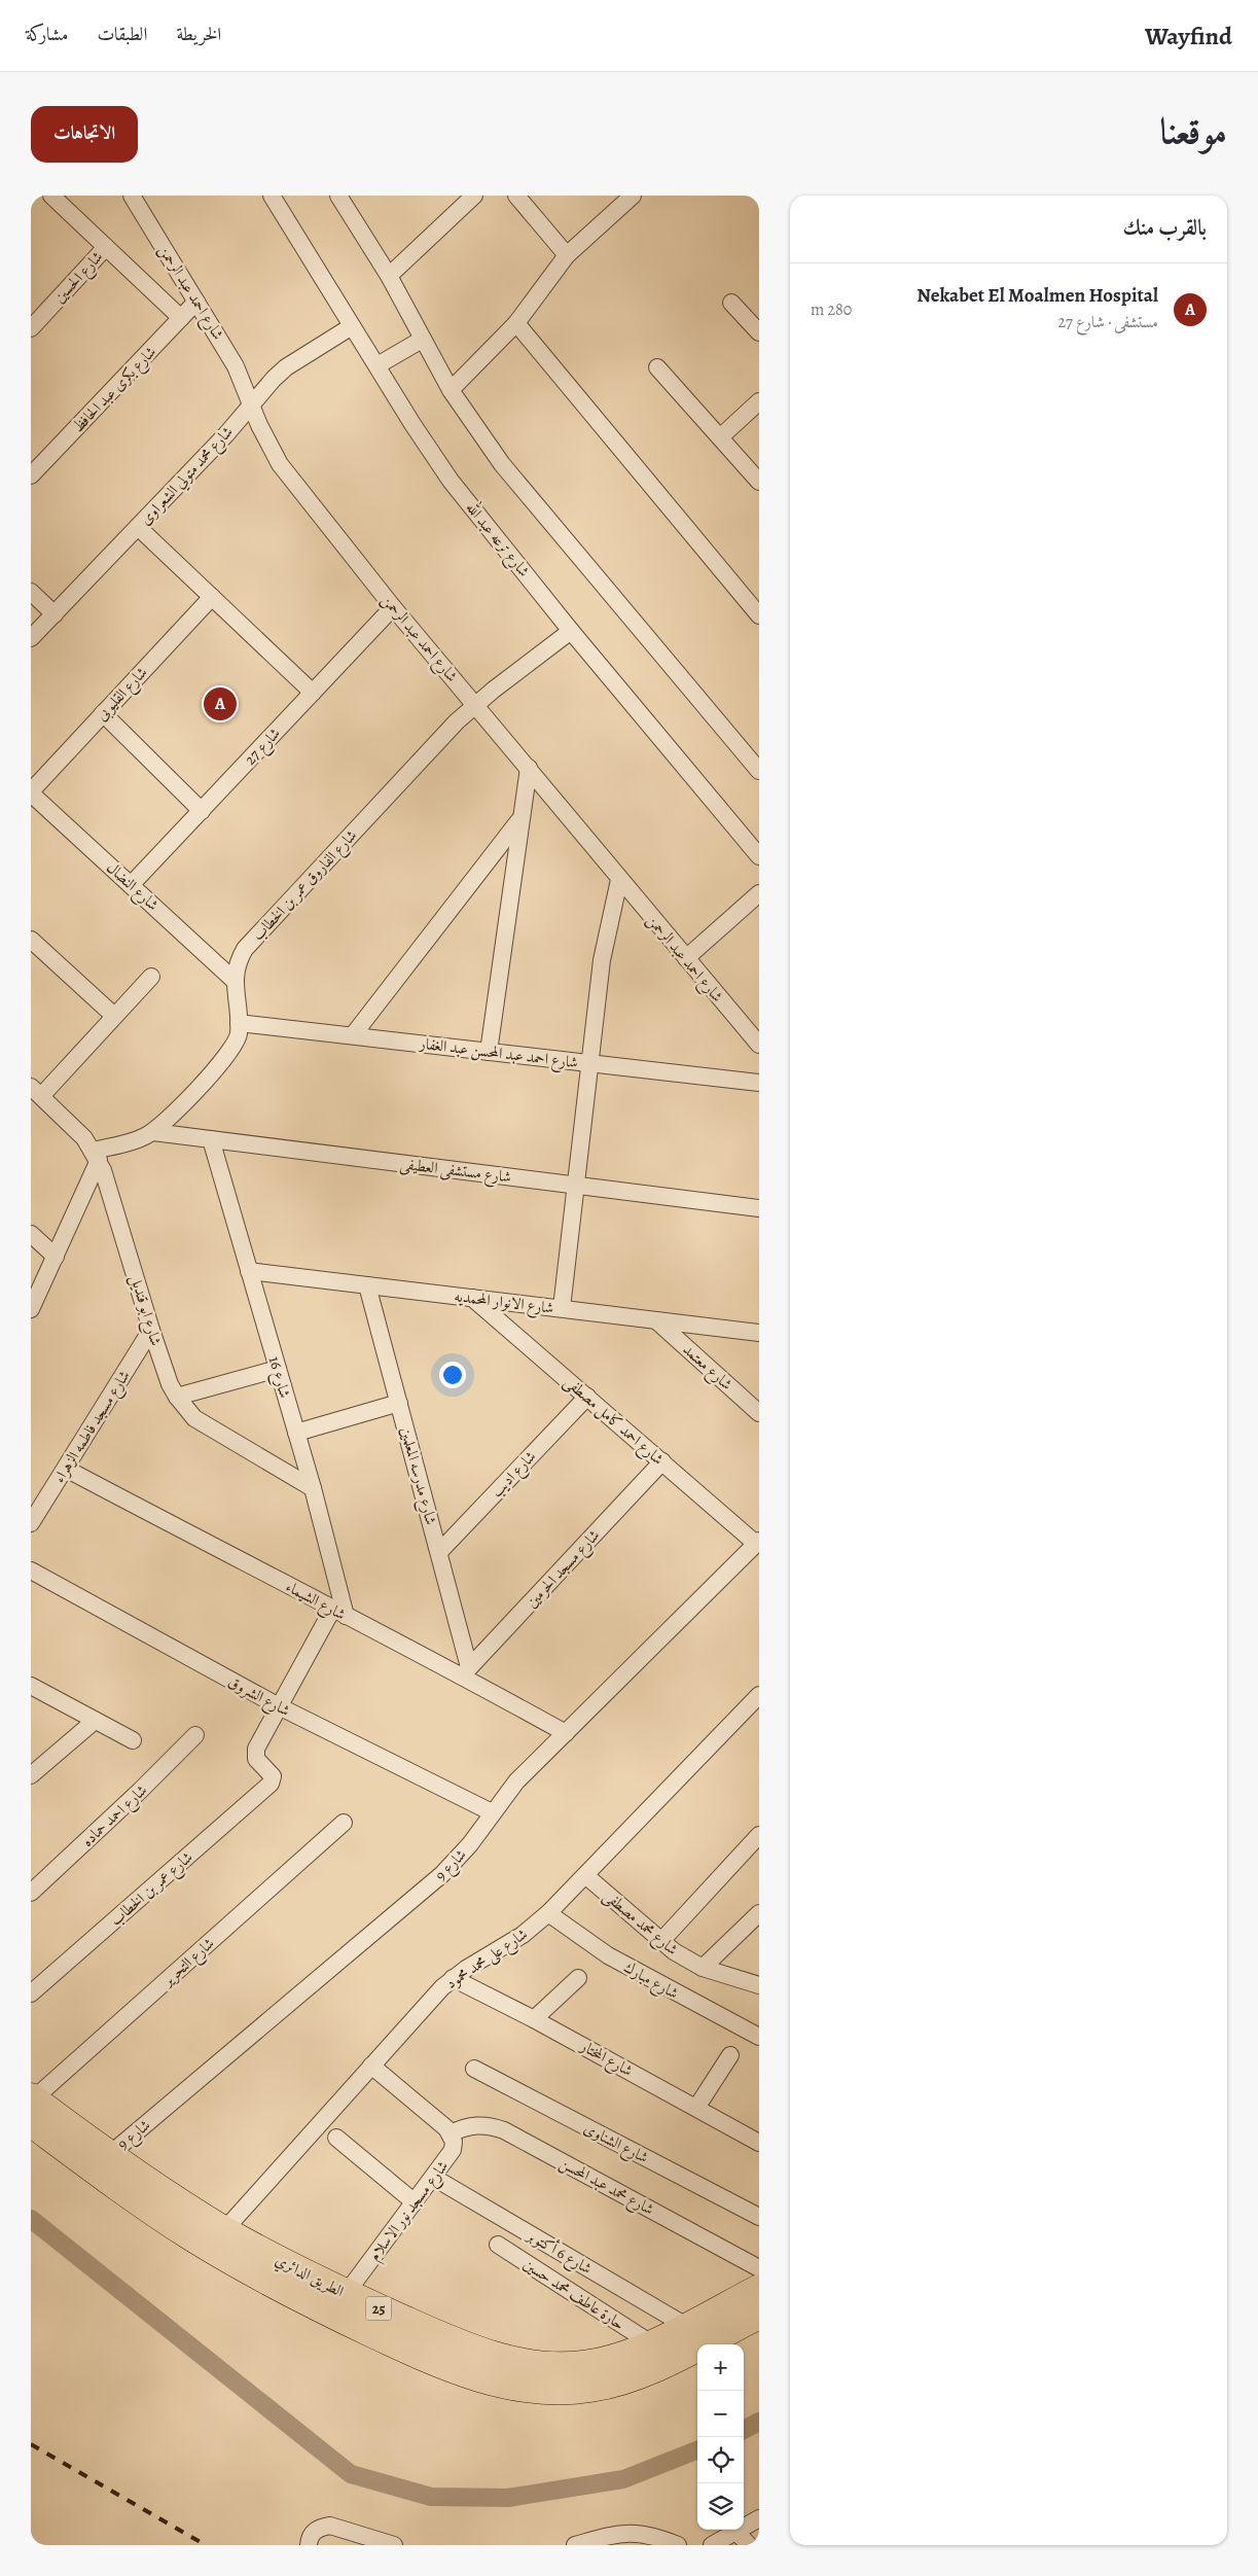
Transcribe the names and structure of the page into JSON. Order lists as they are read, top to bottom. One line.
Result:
{"streets":{"highway":["الطريق الدائري","25"],"street":["شارع الحسين","شارع احمد عبد الرحمن","شارع بكرى عبد الحافظ","شارع محمد متولي الشعراوى","شارع ترعه عبد الله","شارع القليوبى","شارع 27","شارع الفاروق عمر بن الخطاب","شارع النضال","شارع احمد عبد المحسن عبد الغفار","شارع مستشفى العطيفى","شارع الانوار المحمديه","شارع ابو قنديل","شارع معتمد","شارع 16","شارع احمد كامل مصطفى","شارع مسجد فاطمه الزهراء","شارع اديب","شارع مدرسه المعلمين","شارع مسجد الحرمين","شارع الشيماء","شارع الشروق","شارع احمد حماده","شارع 9","شارع عمر بن الخطاب","شارع محمد مصطفى","شارع على محمد محمود","شارع التحرير","شارع مبارك","شارع المختار","شارع الشناوى","شارع محمد عبد المحسن","شارع مسجد نور الاسلام","شارع 6 أكتوبر","حارة عاطف محمد حسين"]},"crossings":[["شارع احمد عبد الرحمن","شارع بكرى عبد الحافظ"],["شارع احمد عبد الرحمن","شارع محمد متولي الشعراوى"],["شارع احمد عبد الرحمن","شارع 27"],["شارع احمد عبد الرحمن","شارع الفاروق عمر بن الخطاب"],["شارع محمد متولي الشعراوى","شارع ترعه عبد الله"],["شارع ترعه عبد الله","شارع الفاروق عمر بن الخطاب"],["شارع القليوبى","شارع النضال"],["شارع 27","شارع النضال"],["شارع الفاروق عمر بن الخطاب","شارع النضال"],["شارع الفاروق عمر بن الخطاب","شارع احمد عبد المحسن عبد الغفار"],["شارع الفاروق عمر بن الخطاب","شارع مستشفى العطيفى"],["شارع الفاروق عمر بن الخطاب","شارع ابو قنديل"],["شارع مستشفى العطيفى","شارع 16"],["شارع الانوار المحمديه","شارع معتمد"],["شارع الانوار المحمديه","شارع 16"],["شارع الانوار المحمديه","شارع احمد كامل مصطفى"],["شارع الانوار المحمديه","شارع مدرسه المعلمين"],["شارع ابو قنديل","شارع 16"],["شارع ابو قنديل","شارع مسجد فاطمه الزهراء"],["شارع 16","شارع الشيماء"],["شارع احمد كامل مصطفى","شارع اديب"],["شارع احمد كامل مصطفى","شارع مسجد الحرمين"],["شارع احمد كامل مصطفى","شارع 9"],["شارع مسجد فاطمه الزهراء","شارع الشيماء"],["شارع اديب","شارع مدرسه المعلمين"],["شارع مدرسه المعلمين","شارع مسجد الحرمين"],["شارع مدرسه المعلمين","شارع الشيماء"],["شارع مسجد الحرمين","شارع الشيماء"],["شارع الشيماء","شارع 9"],["شارع الشروق","شارع 9"],["شارع الشروق","شارع عمر بن الخطاب"],["شارع 9","الطريق الدائري"],["شارع محمد مصطفى","شارع على محمد محمود"],["شارع على محمد محمود","شارع مبارك"],["شارع على محمد محمود","شارع المختار"],["شارع على محمد محمود","الطريق الدائري"],["شارع التحرير","الطريق الدائري"],["شارع محمد عبد المحسن","شارع مسجد نور الاسلام"],["شارع مسجد نور الاسلام","شارع 6 أكتوبر"],["شارع مسجد نور الاسلام","الطريق الدائري"],["شارع 6 أكتوبر","الطريق الدائري"],["الطريق الدائري","حارة عاطف محمد حسين"]],"page":{"header":"Wayfind","nav":["الخريطة","الطبقات","مشاركة"],"title":"موقعنا","buttons":"الاتجاهات","heading":"بالقرب منك","list":[{"mark":"A","name":"Nekabet El Moalmen Hospital","note":"مستشفى · شارع 27","value":"280 m"}],"pins":"A","map_buttons":["+","−"]}}
